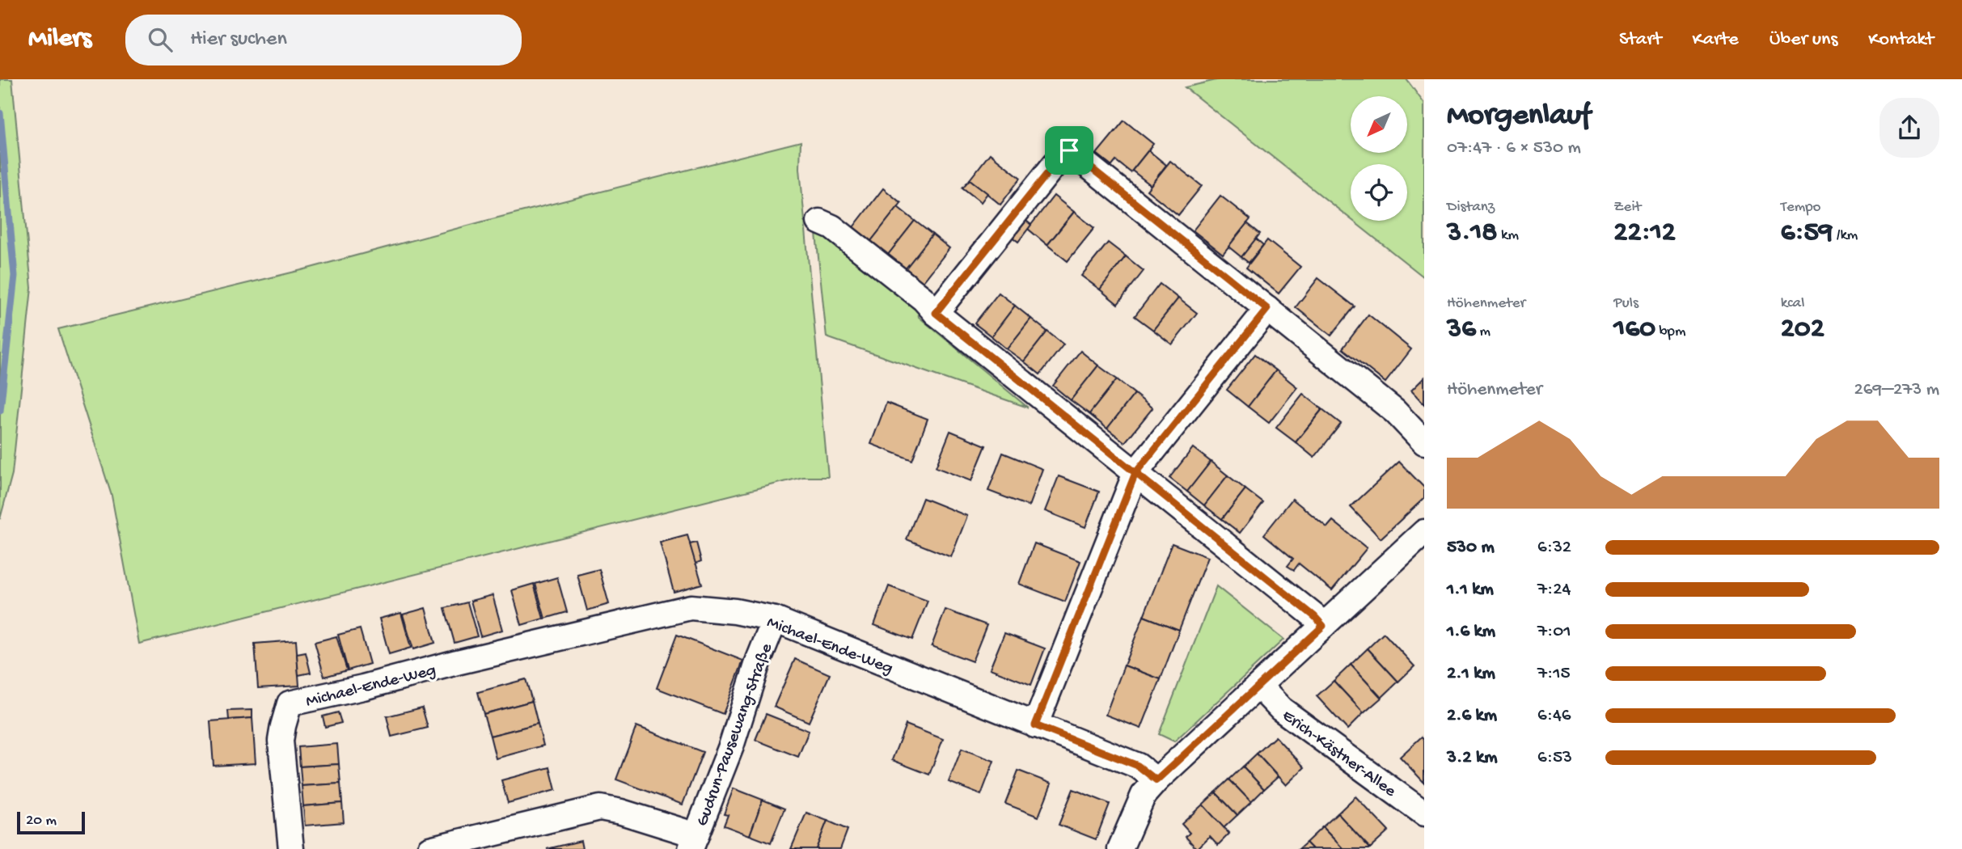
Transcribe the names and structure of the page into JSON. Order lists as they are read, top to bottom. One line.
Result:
{"streets":{"street":["Michael-Ende-Weg","Gudrun-Pausewang-Straße","Erich-Kästner-Allee"]},"crossings":[["Michael-Ende-Weg","Gudrun-Pausewang-Straße"]],"scale_bar":"20 m","north":"bottom left","page":{"header":"Milers","search":"Hier suchen","nav":["Start","Karte","Über uns","Kontakt"],"heading":["Morgenlauf","07:47 · 6 × 530 m"],"stats":[["Distanz","3.18 km"],["Zeit","22:12"],["Tempo","6:59 /km"],["Höhenmeter","36 m"],["Puls","160 bpm"],["kcal","202"]],"chart":["Höhenmeter","269–273 m"],"list":[{"name":"530 m","note":"6:32"},{"name":"1.1 km","note":"7:24"},{"name":"1.6 km","note":"7:01"},{"name":"2.1 km","note":"7:15"},{"name":"2.6 km","note":"6:46"},{"name":"3.2 km","note":"6:53"}],"scale":"20 m"}}
